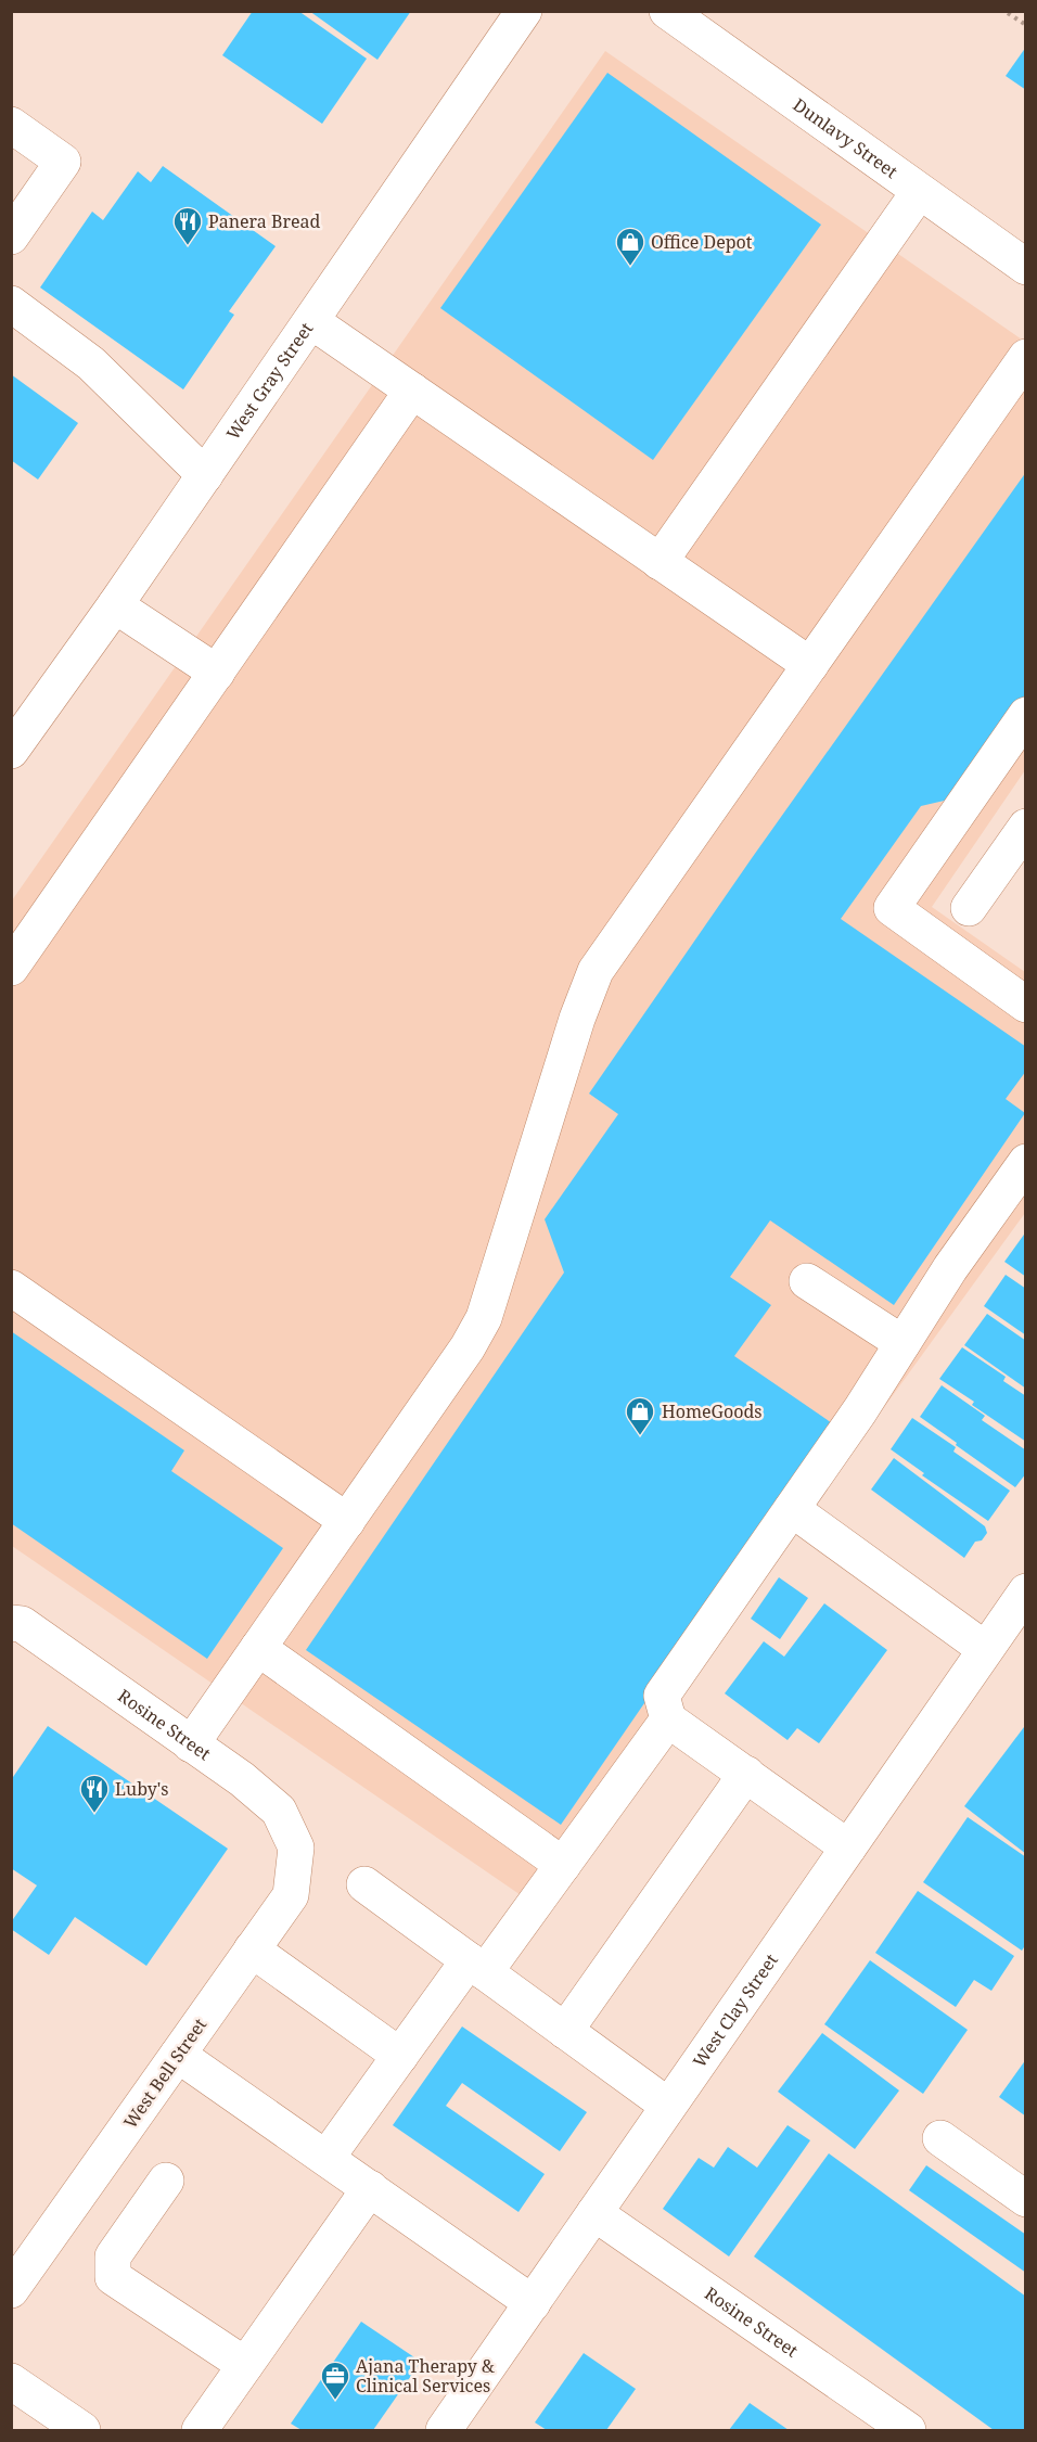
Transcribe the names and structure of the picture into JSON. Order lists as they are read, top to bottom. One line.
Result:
{"streets":{"street":["Dunlavy Street","West Gray Street","Rosine Street","West Clay Street","West Bell Street"]},"crossings":[["Rosine Street","West Clay Street"],["Rosine Street","West Bell Street"]],"places":{"restaurant":["Panera Bread","Luby's"],"shop":["Office Depot","HomeGoods"],"office":["Ajana Therapy & Clinical Services"]}}
